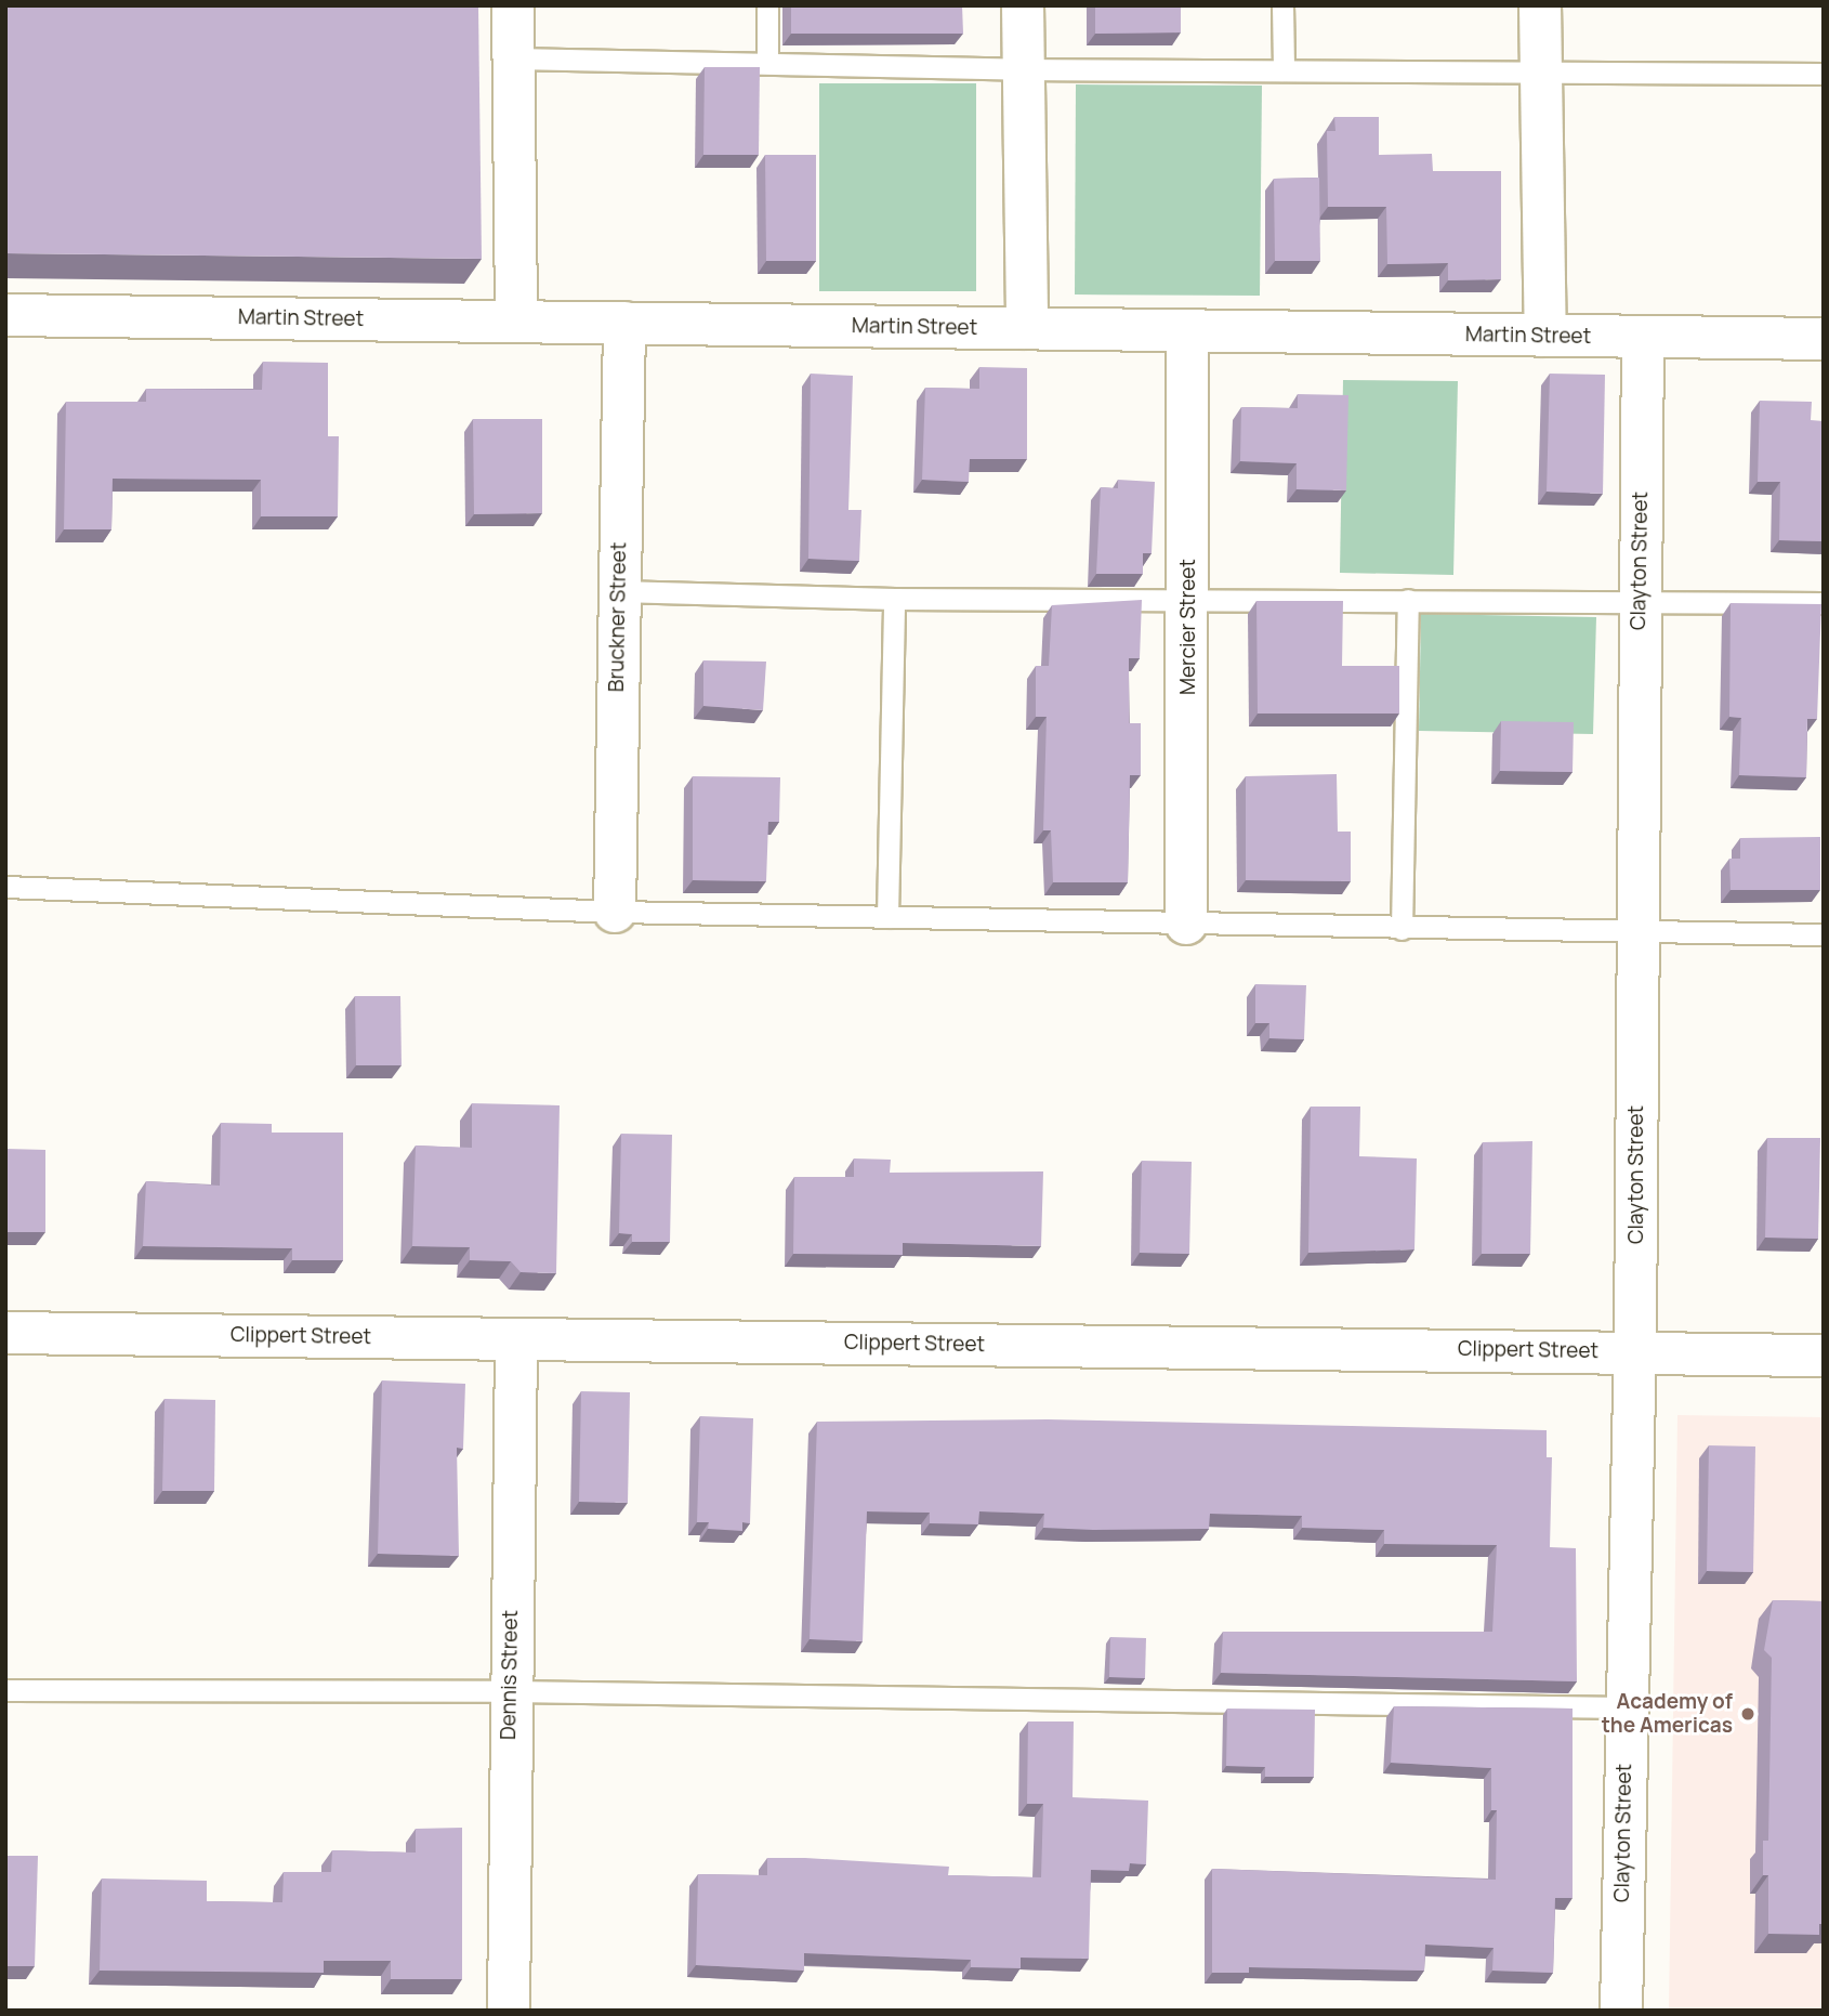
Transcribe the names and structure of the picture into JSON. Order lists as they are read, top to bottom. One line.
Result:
{"streets":{"street":["Martin Street","Clayton Street","Bruckner Street","Mercier Street","Clippert Street","Dennis Street"]},"crossings":[["Martin Street","Clayton Street"],["Martin Street","Bruckner Street"],["Martin Street","Mercier Street"],["Clayton Street","Clippert Street"],["Clippert Street","Dennis Street"]],"places":["Academy of the Americas"]}
